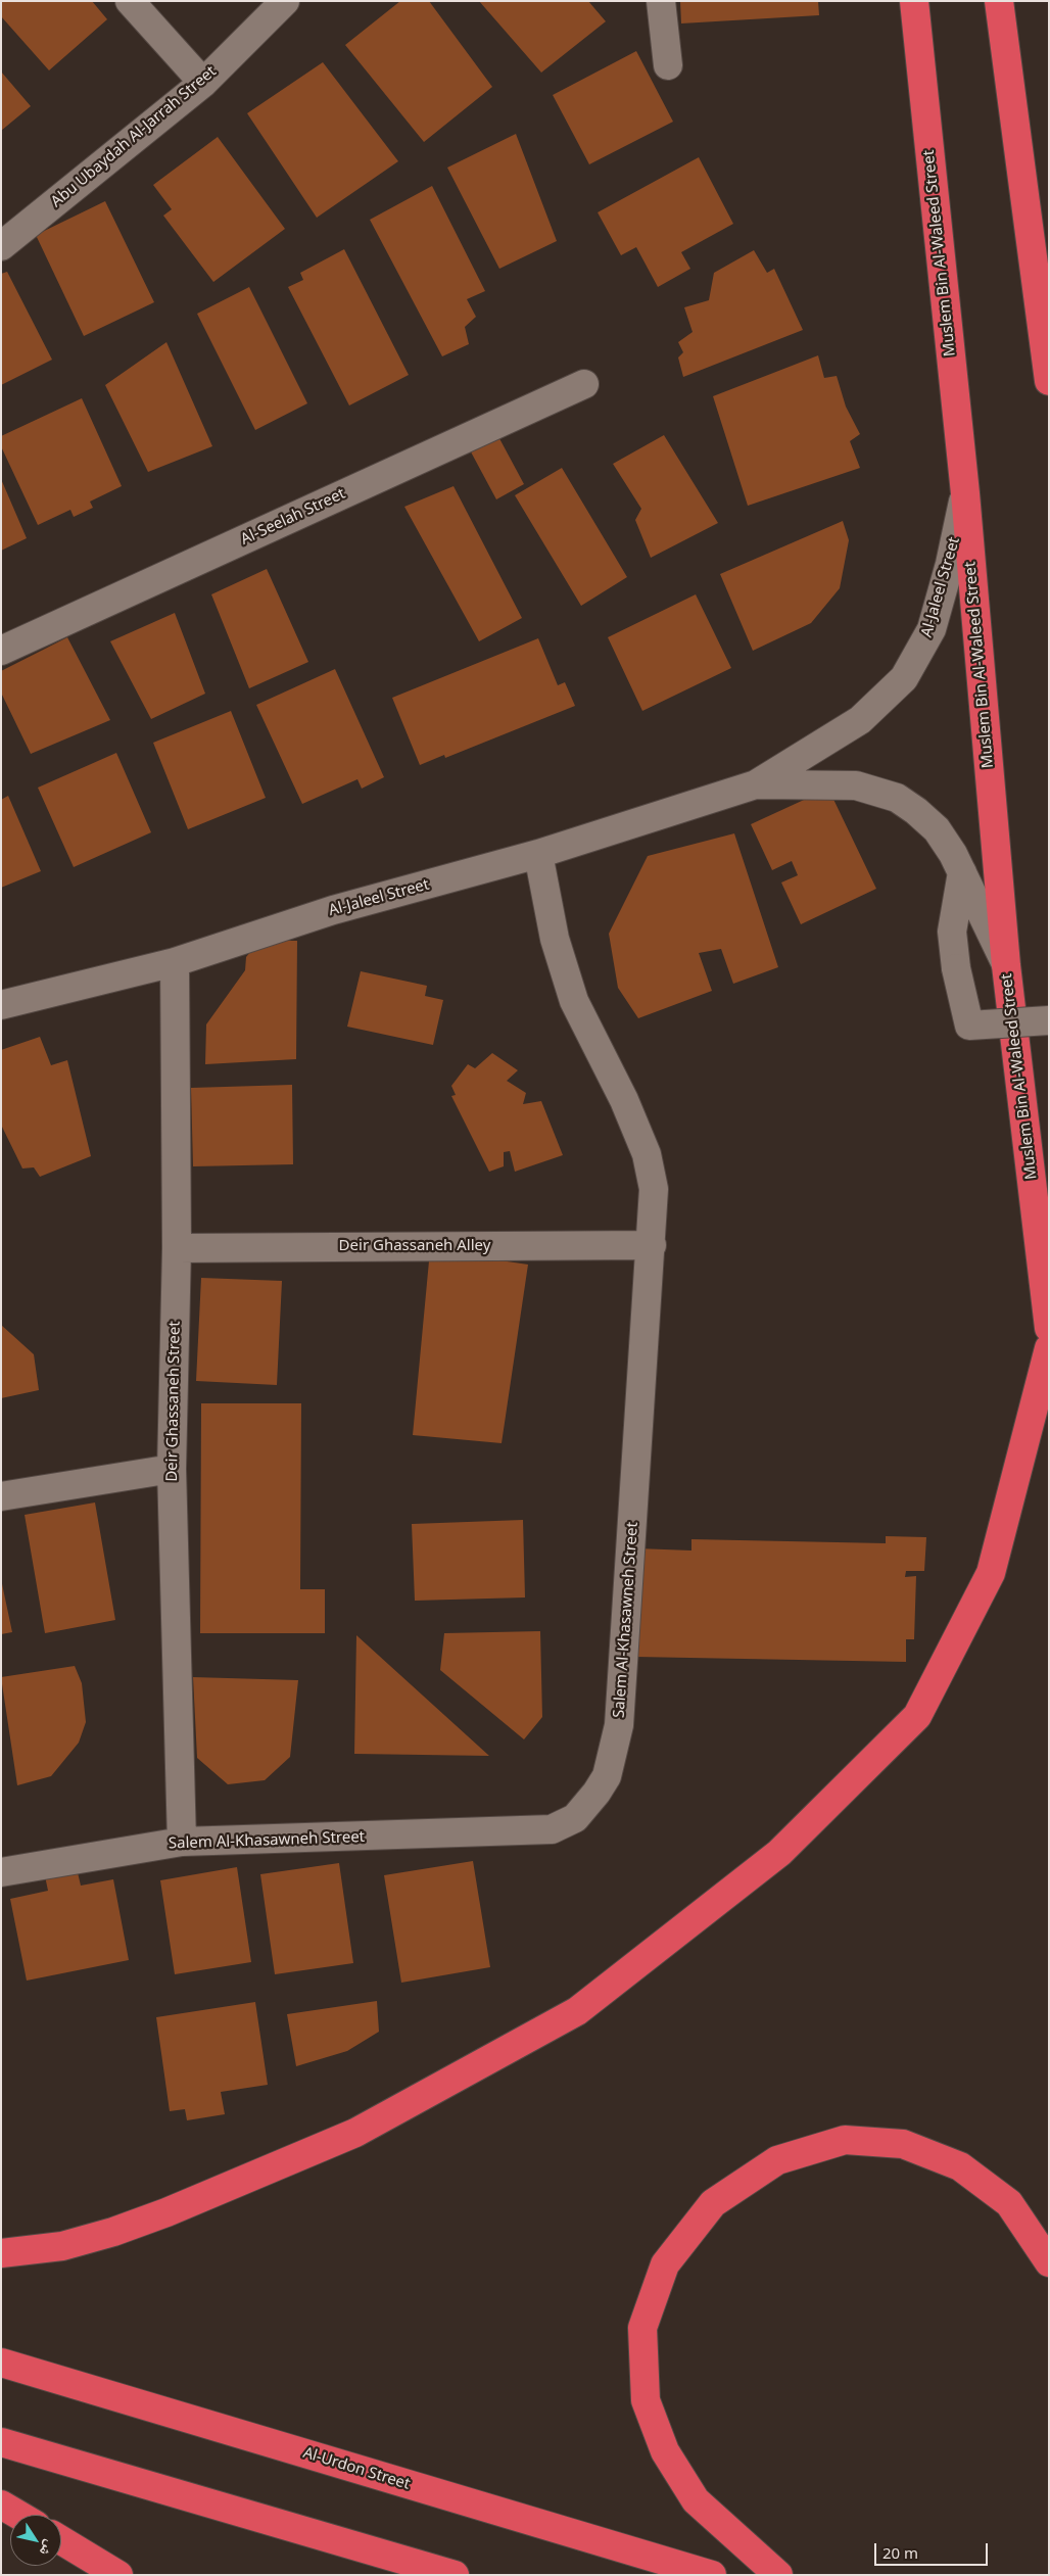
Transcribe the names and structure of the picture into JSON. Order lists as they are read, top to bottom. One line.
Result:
{"streets":{"highway":["Muslem Bin Al-Waleed Street","Al-Urdon Street"],"street":["Abu Ubaydah Al-Jarrah Street","Al-Seelah Street","Al-Jaleel Street","Deir Ghassaneh Alley","Deir Ghassaneh Street","Salem Al-Khasawneh Street"]},"crossings":[["Muslem Bin Al-Waleed Street","Al-Jaleel Street"],["Al-Jaleel Street","Deir Ghassaneh Street"],["Al-Jaleel Street","Salem Al-Khasawneh Street"],["Deir Ghassaneh Alley","Deir Ghassaneh Street"],["Deir Ghassaneh Alley","Salem Al-Khasawneh Street"],["Deir Ghassaneh Street","Salem Al-Khasawneh Street"]],"scale_bar":"20 m","north":"bottom right"}
